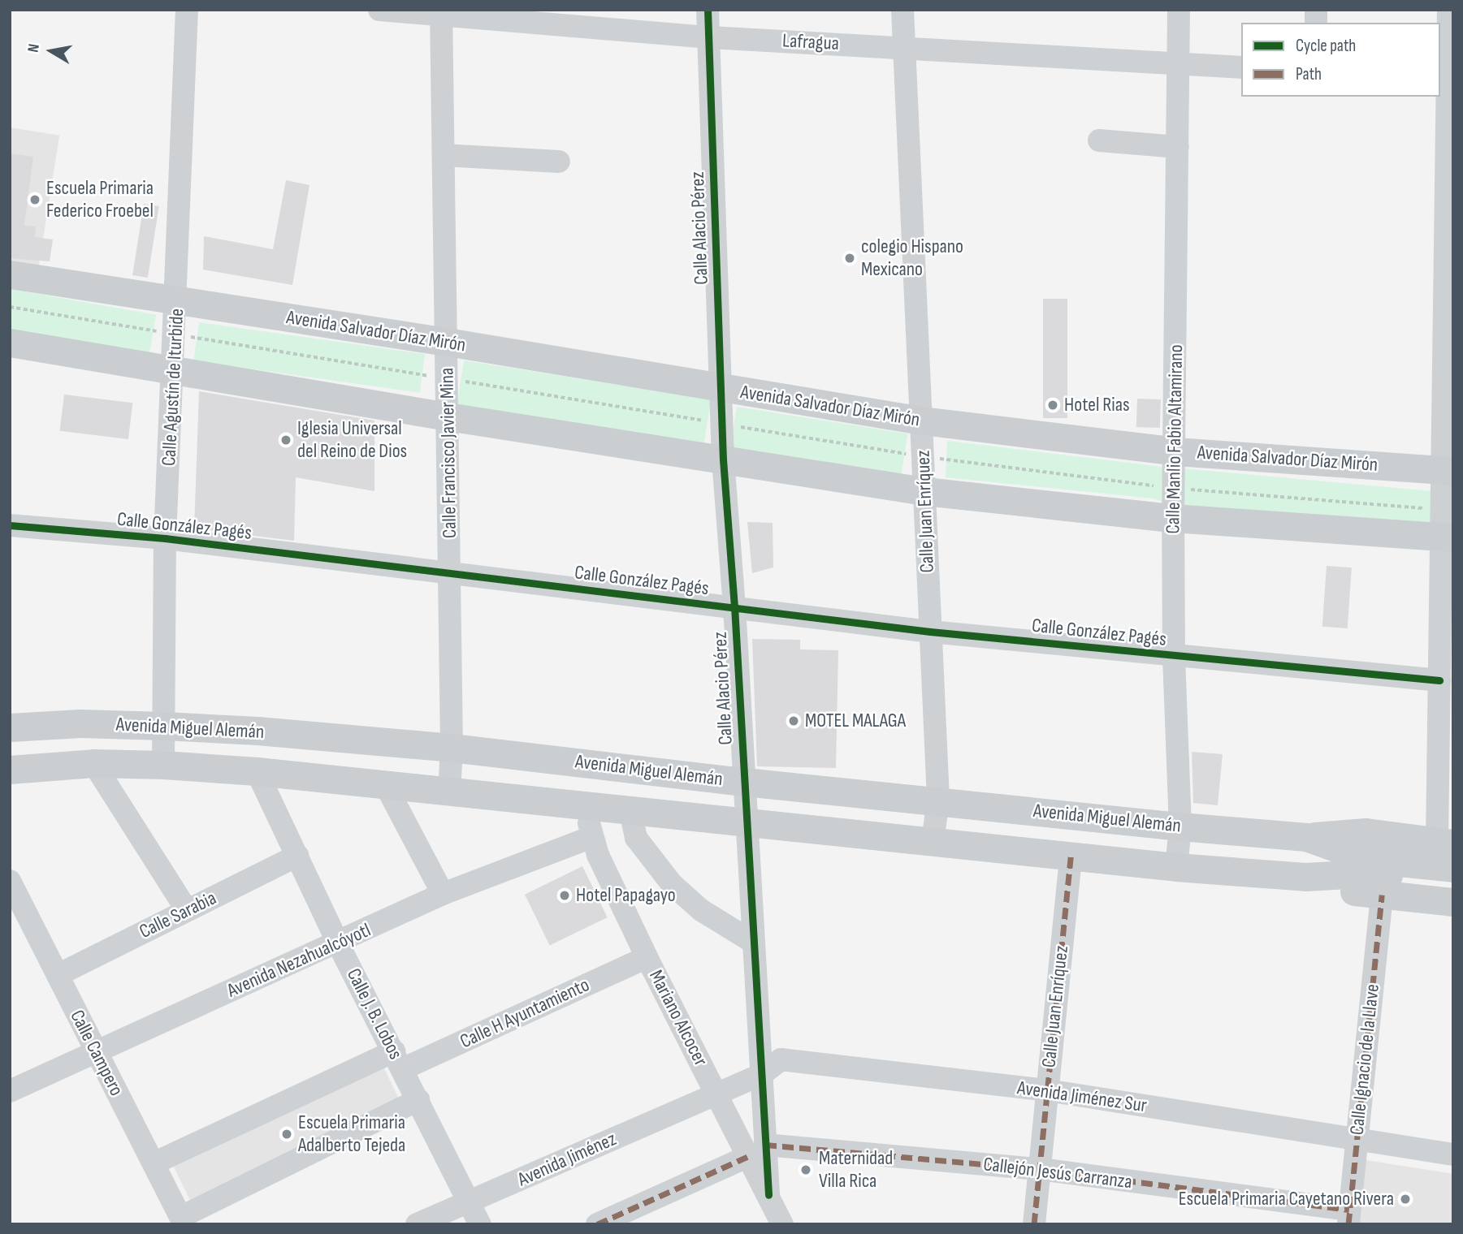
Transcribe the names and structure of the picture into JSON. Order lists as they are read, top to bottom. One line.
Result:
{"streets":{"main road":["Avenida Salvador Díaz Mirón","Avenida Miguel Alemán"],"street":["Lafragua","Calle Alacio Pérez","Calle Agustín de Iturbide","Calle Manlio Fabio Altamirano","Calle Francisco Javier Mina","Calle Juan Enríquez","Calle González Pagés","Calle Sarabia","Avenida Nezahualcóyotl","Calle H Ayuntamiento","Calle J. B. Lobos","Mariano Alcocer","Calle Campero","Calle Ignacio de la Llave","Avenida Jiménez Sur","Avenida Jiménez","Callejón Jesús Carranza"]},"crossings":[["Lafragua","Calle Alacio Pérez"],["Lafragua","Calle Manlio Fabio Altamirano"],["Lafragua","Calle Francisco Javier Mina"],["Lafragua","Calle Juan Enríquez"],["Calle Alacio Pérez","Avenida Salvador Díaz Mirón"],["Calle Alacio Pérez","Calle González Pagés"],["Calle Alacio Pérez","Avenida Miguel Alemán"],["Calle Alacio Pérez","Mariano Alcocer"],["Calle Alacio Pérez","Avenida Jiménez Sur"],["Calle Alacio Pérez","Callejón Jesús Carranza"],["Avenida Salvador Díaz Mirón","Calle Agustín de Iturbide"],["Avenida Salvador Díaz Mirón","Calle Manlio Fabio Altamirano"],["Avenida Salvador Díaz Mirón","Calle Francisco Javier Mina"],["Avenida Salvador Díaz Mirón","Calle Juan Enríquez"],["Calle Agustín de Iturbide","Calle González Pagés"],["Calle Agustín de Iturbide","Avenida Miguel Alemán"],["Calle Manlio Fabio Altamirano","Calle González Pagés"],["Calle Manlio Fabio Altamirano","Avenida Miguel Alemán"],["Calle Francisco Javier Mina","Calle González Pagés"],["Calle Francisco Javier Mina","Avenida Miguel Alemán"],["Calle Juan Enríquez","Calle González Pagés"],["Calle Juan Enríquez","Avenida Miguel Alemán"],["Calle Juan Enríquez","Avenida Jiménez Sur"],["Calle Juan Enríquez","Callejón Jesús Carranza"],["Avenida Miguel Alemán","Calle J. B. Lobos"],["Avenida Miguel Alemán","Mariano Alcocer"],["Calle Sarabia","Calle J. B. Lobos"],["Calle Sarabia","Calle Campero"],["Avenida Nezahualcóyotl","Calle J. B. Lobos"],["Avenida Nezahualcóyotl","Mariano Alcocer"],["Avenida Nezahualcóyotl","Calle Campero"],["Calle H Ayuntamiento","Calle J. B. Lobos"],["Calle H Ayuntamiento","Mariano Alcocer"],["Calle H Ayuntamiento","Calle Campero"],["Calle J. B. Lobos","Avenida Jiménez"],["Mariano Alcocer","Avenida Jiménez Sur"],["Mariano Alcocer","Avenida Jiménez"],["Mariano Alcocer","Callejón Jesús Carranza"],["Calle Ignacio de la Llave","Avenida Jiménez Sur"],["Calle Ignacio de la Llave","Callejón Jesús Carranza"],["Avenida Jiménez Sur","Avenida Jiménez"]],"places":["Escuela Primaria Federico Froebel","colegio Hispano Mexicano","Hotel Rias","Iglesia Universal del Reino de Dios","MOTEL MALAGA","Hotel Papagayo","Escuela Primaria Adalberto Tejeda","Maternidad Villa Rica","Escuela Primaria Cayetano Rivera"],"legend":["Cycle path","Path"],"north":"left"}
